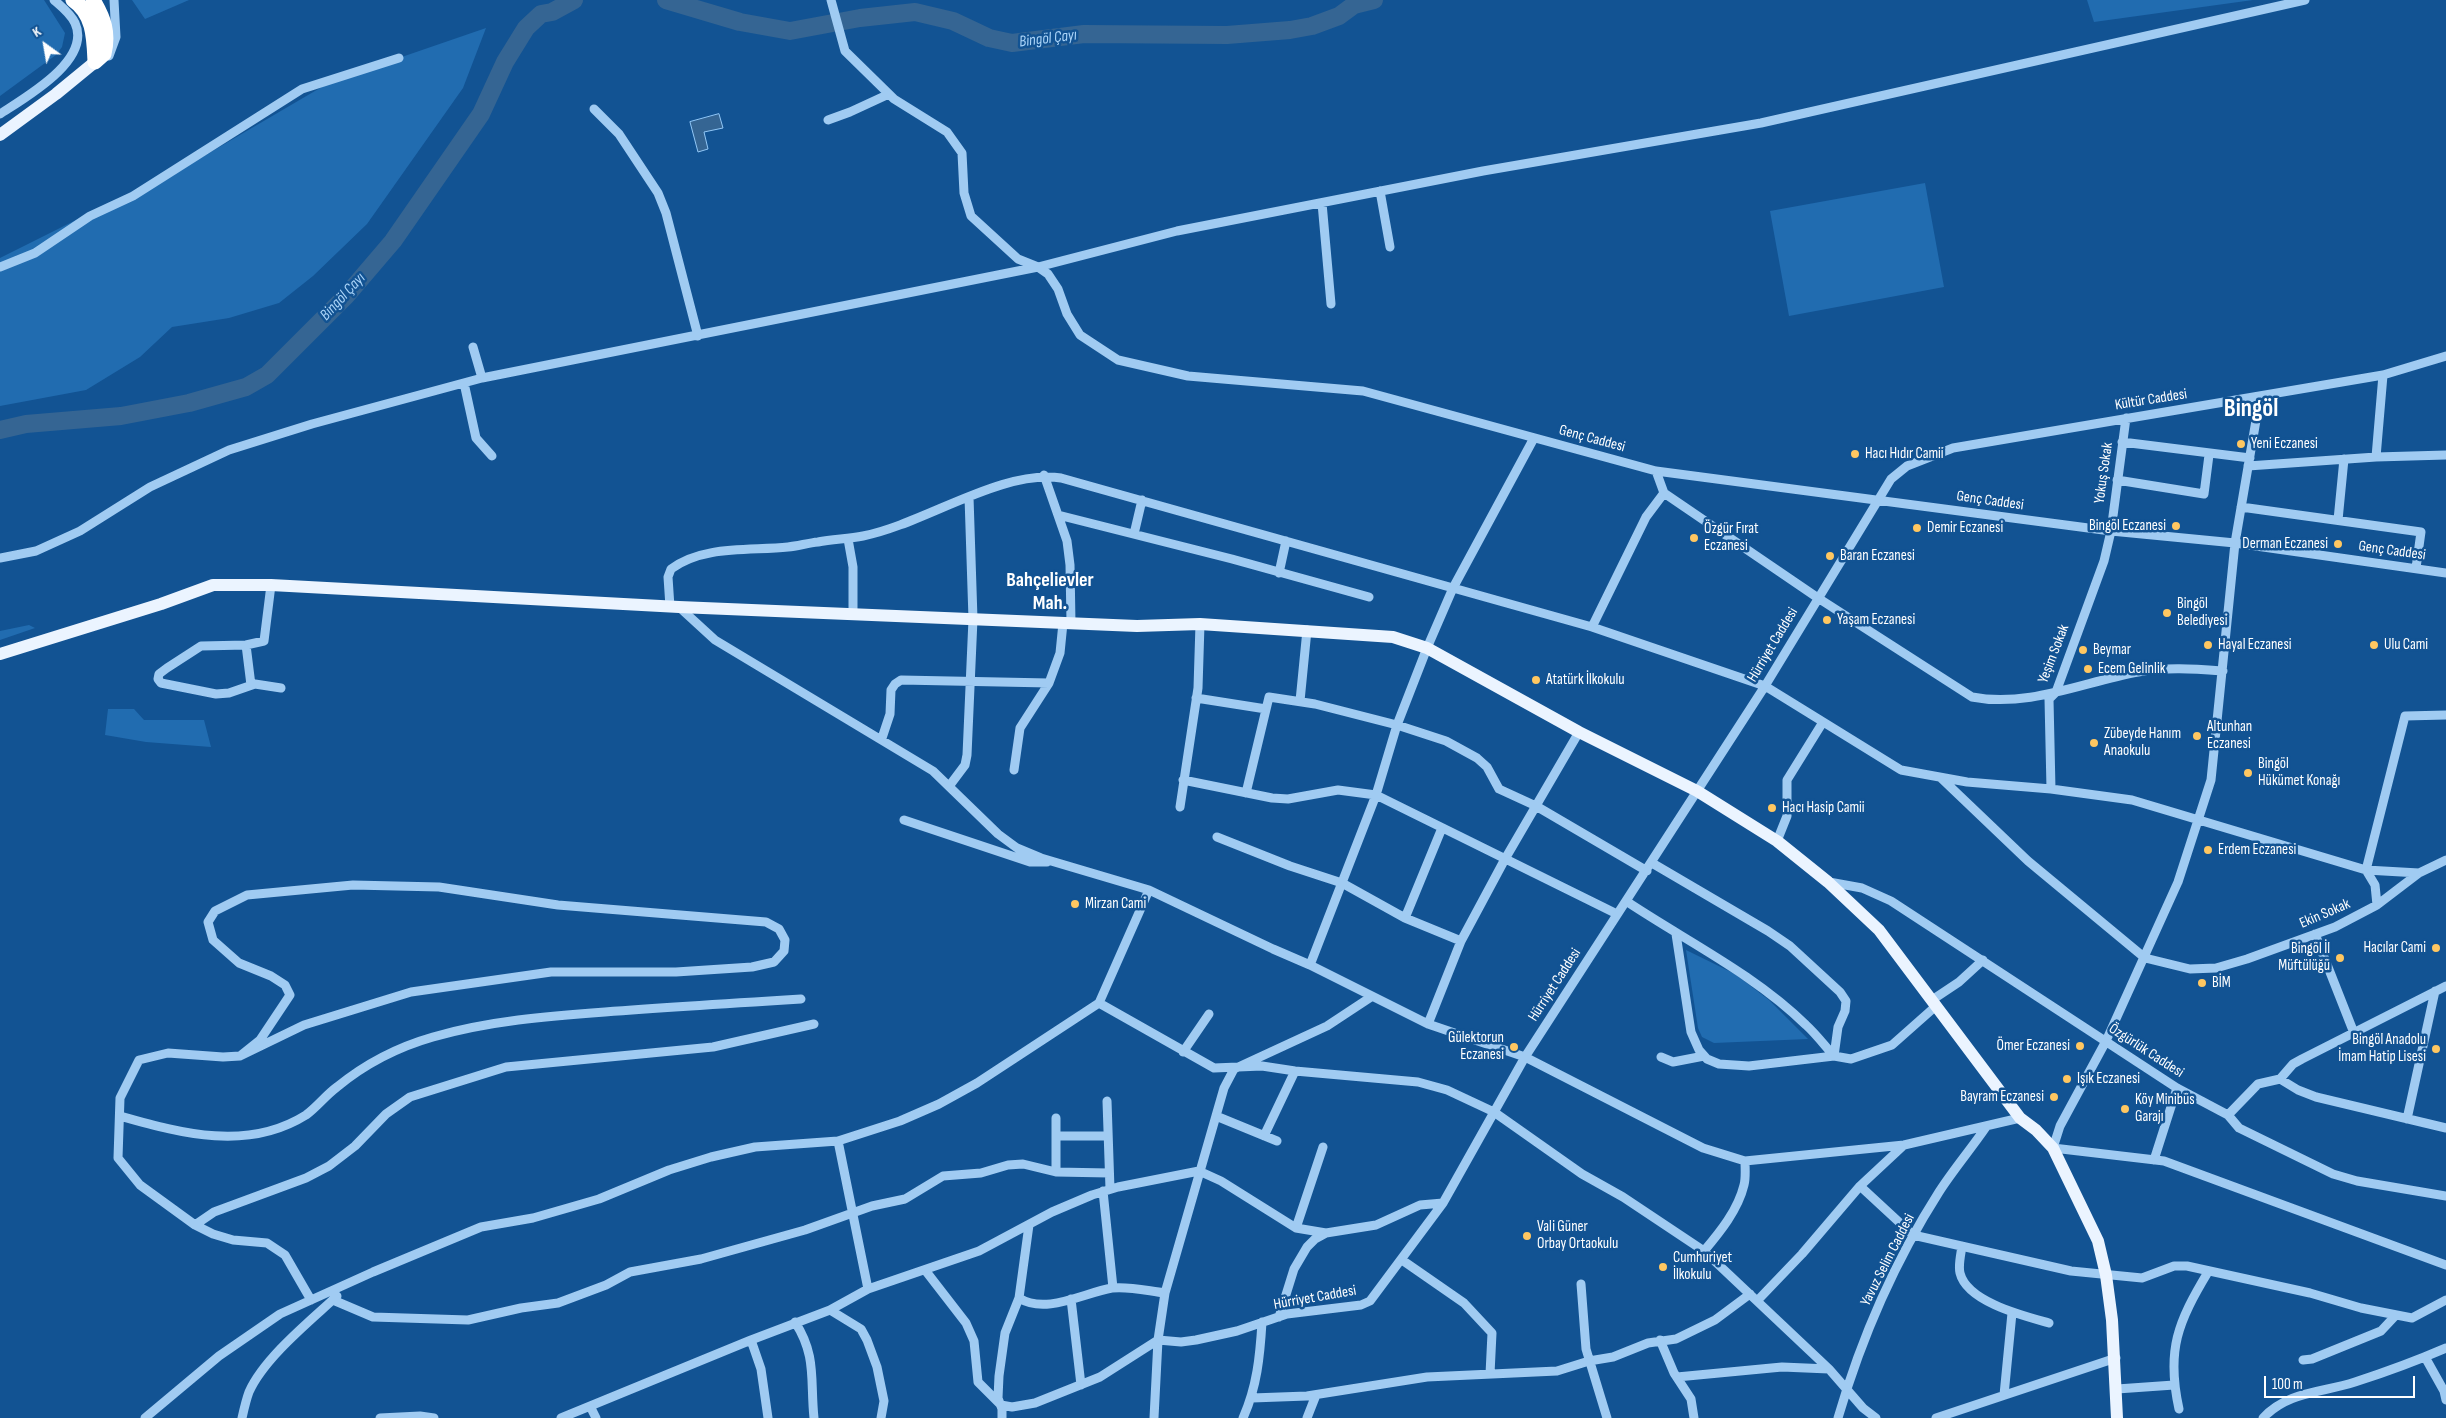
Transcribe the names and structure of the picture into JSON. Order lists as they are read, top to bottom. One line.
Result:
{"streets":{"street":["Kültür Caddesi","Genç Caddesi","Yokuş Sokak","Hürriyet Caddesi","Yeşim Sokak","Ekin Sokak","Özgürlük Caddesi","Yavuz Selim Caddesi"]},"crossings":[["Kültür Caddesi","Genç Caddesi"],["Kültür Caddesi","Yokuş Sokak"],["Kültür Caddesi","Hürriyet Caddesi"],["Genç Caddesi","Yokuş Sokak"],["Genç Caddesi","Hürriyet Caddesi"],["Genç Caddesi","Yeşim Sokak"],["Yokuş Sokak","Yeşim Sokak"]],"districts":["Bingöl","Bahçelievler Mah."],"water":["Bingöl Çayı"],"places":["Yeni Eczanesi","Hacı Hıdır Camii","Bingöl Eczanesi","Demir Eczanesi","Özgür Fırat Eczanesi","Derman Eczanesi","Baran Eczanesi","Bingöl Belediyesi","Yaşam Eczanesi","Hayal Eczanesi","Ulu Cami","Beymar","Ecem Gelinlik","Atatürk İlkokulu","Altunhan Eczanesi","Zübeyde Hanım Anaokulu","Bingöl Hükümet Konağı","Hacı Hasip Camii","Erdem Eczanesi","Mirzan Cami","Hacılar Cami","Bingöl İl Müftülüğü","BİM","Ömer Eczanesi","Gülektorun Eczanesi","Bingöl Anadolu İmam Hatip Lisesi","Işık Eczanesi","Bayram Eczanesi","Köy Minibüs Garajı","Vali Güner Orbay Ortaokulu","Cumhuriyet İlkokulu"],"scale_bar":"100 m","north":"top left"}
